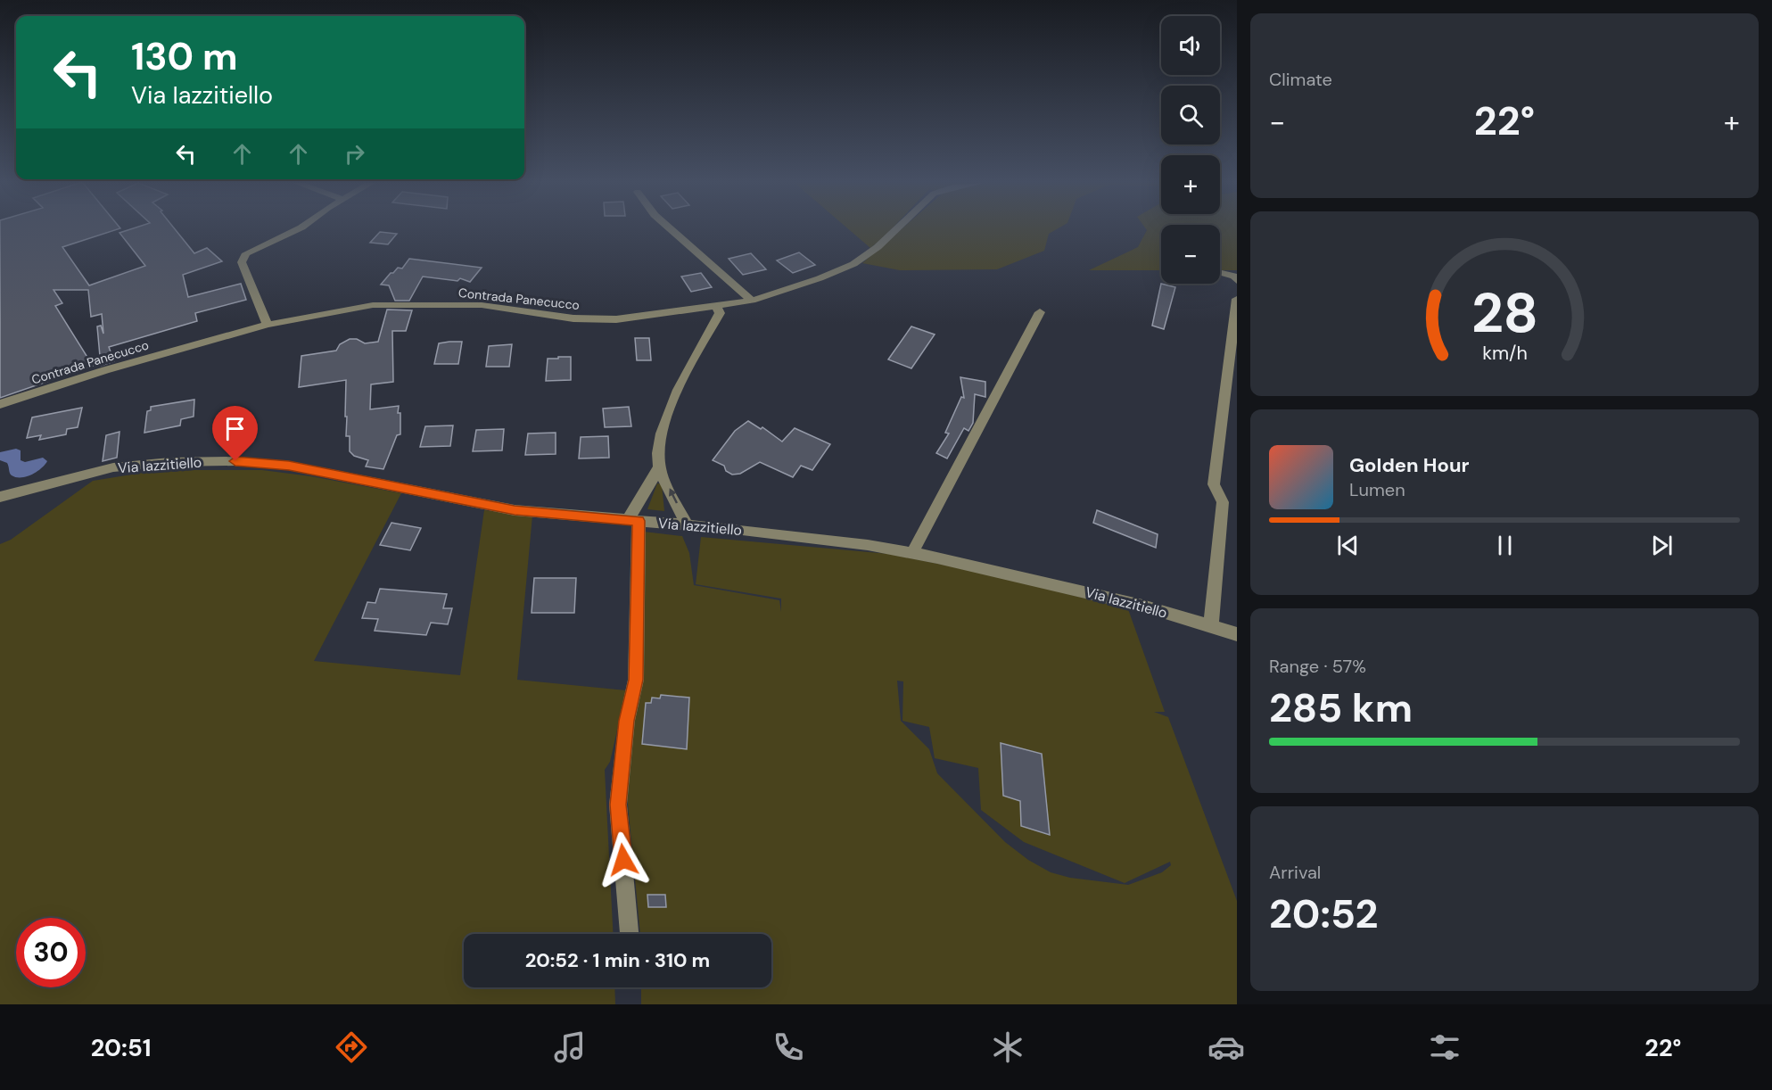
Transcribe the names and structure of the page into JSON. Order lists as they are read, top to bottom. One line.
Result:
{"streets":{"street":["Contrada Panecucco","Via Iazzitiello"]},"page":{"tile":["Climate",["Range · 57%","285 km"],["Arrival","20:52"]],"map_buttons":["+","−"],"turn":["130 m","Via Iazzitiello"],"heat":["−","22°","+"],"song":["Golden Hour","Lumen"],"limit":"30","trip":"20:52 · 1 min · 310 m","tabs":["20:51","22°"],"gauge":["28","km/h"]}}
